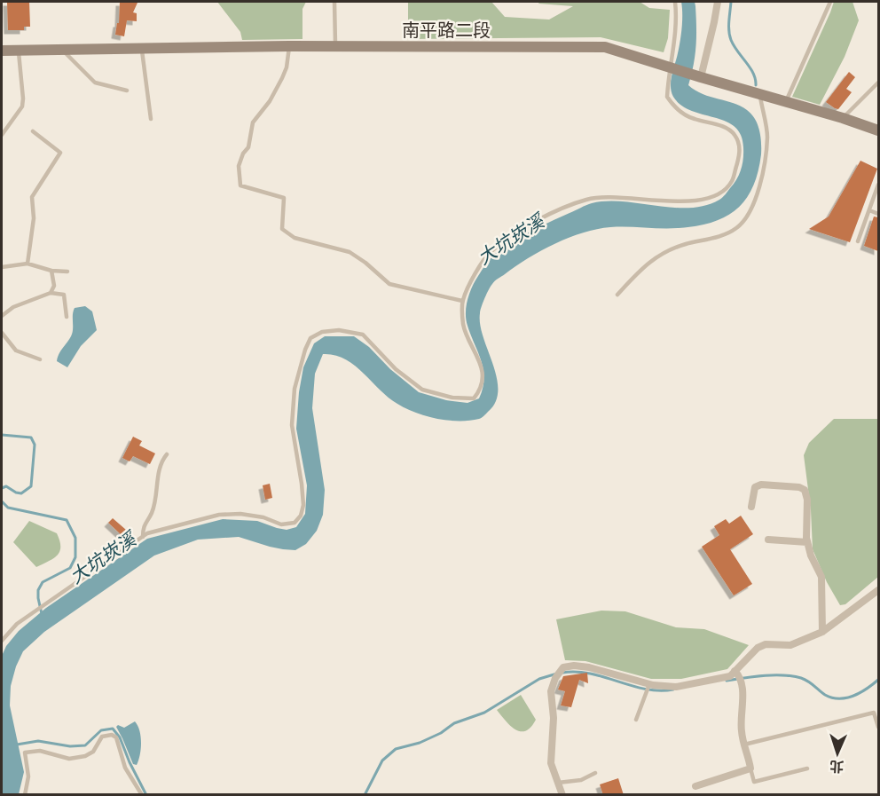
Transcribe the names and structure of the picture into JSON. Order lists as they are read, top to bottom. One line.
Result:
{"streets":{"street":["南平路二段"]},"water":["大坑崁溪"],"north":"bottom"}
